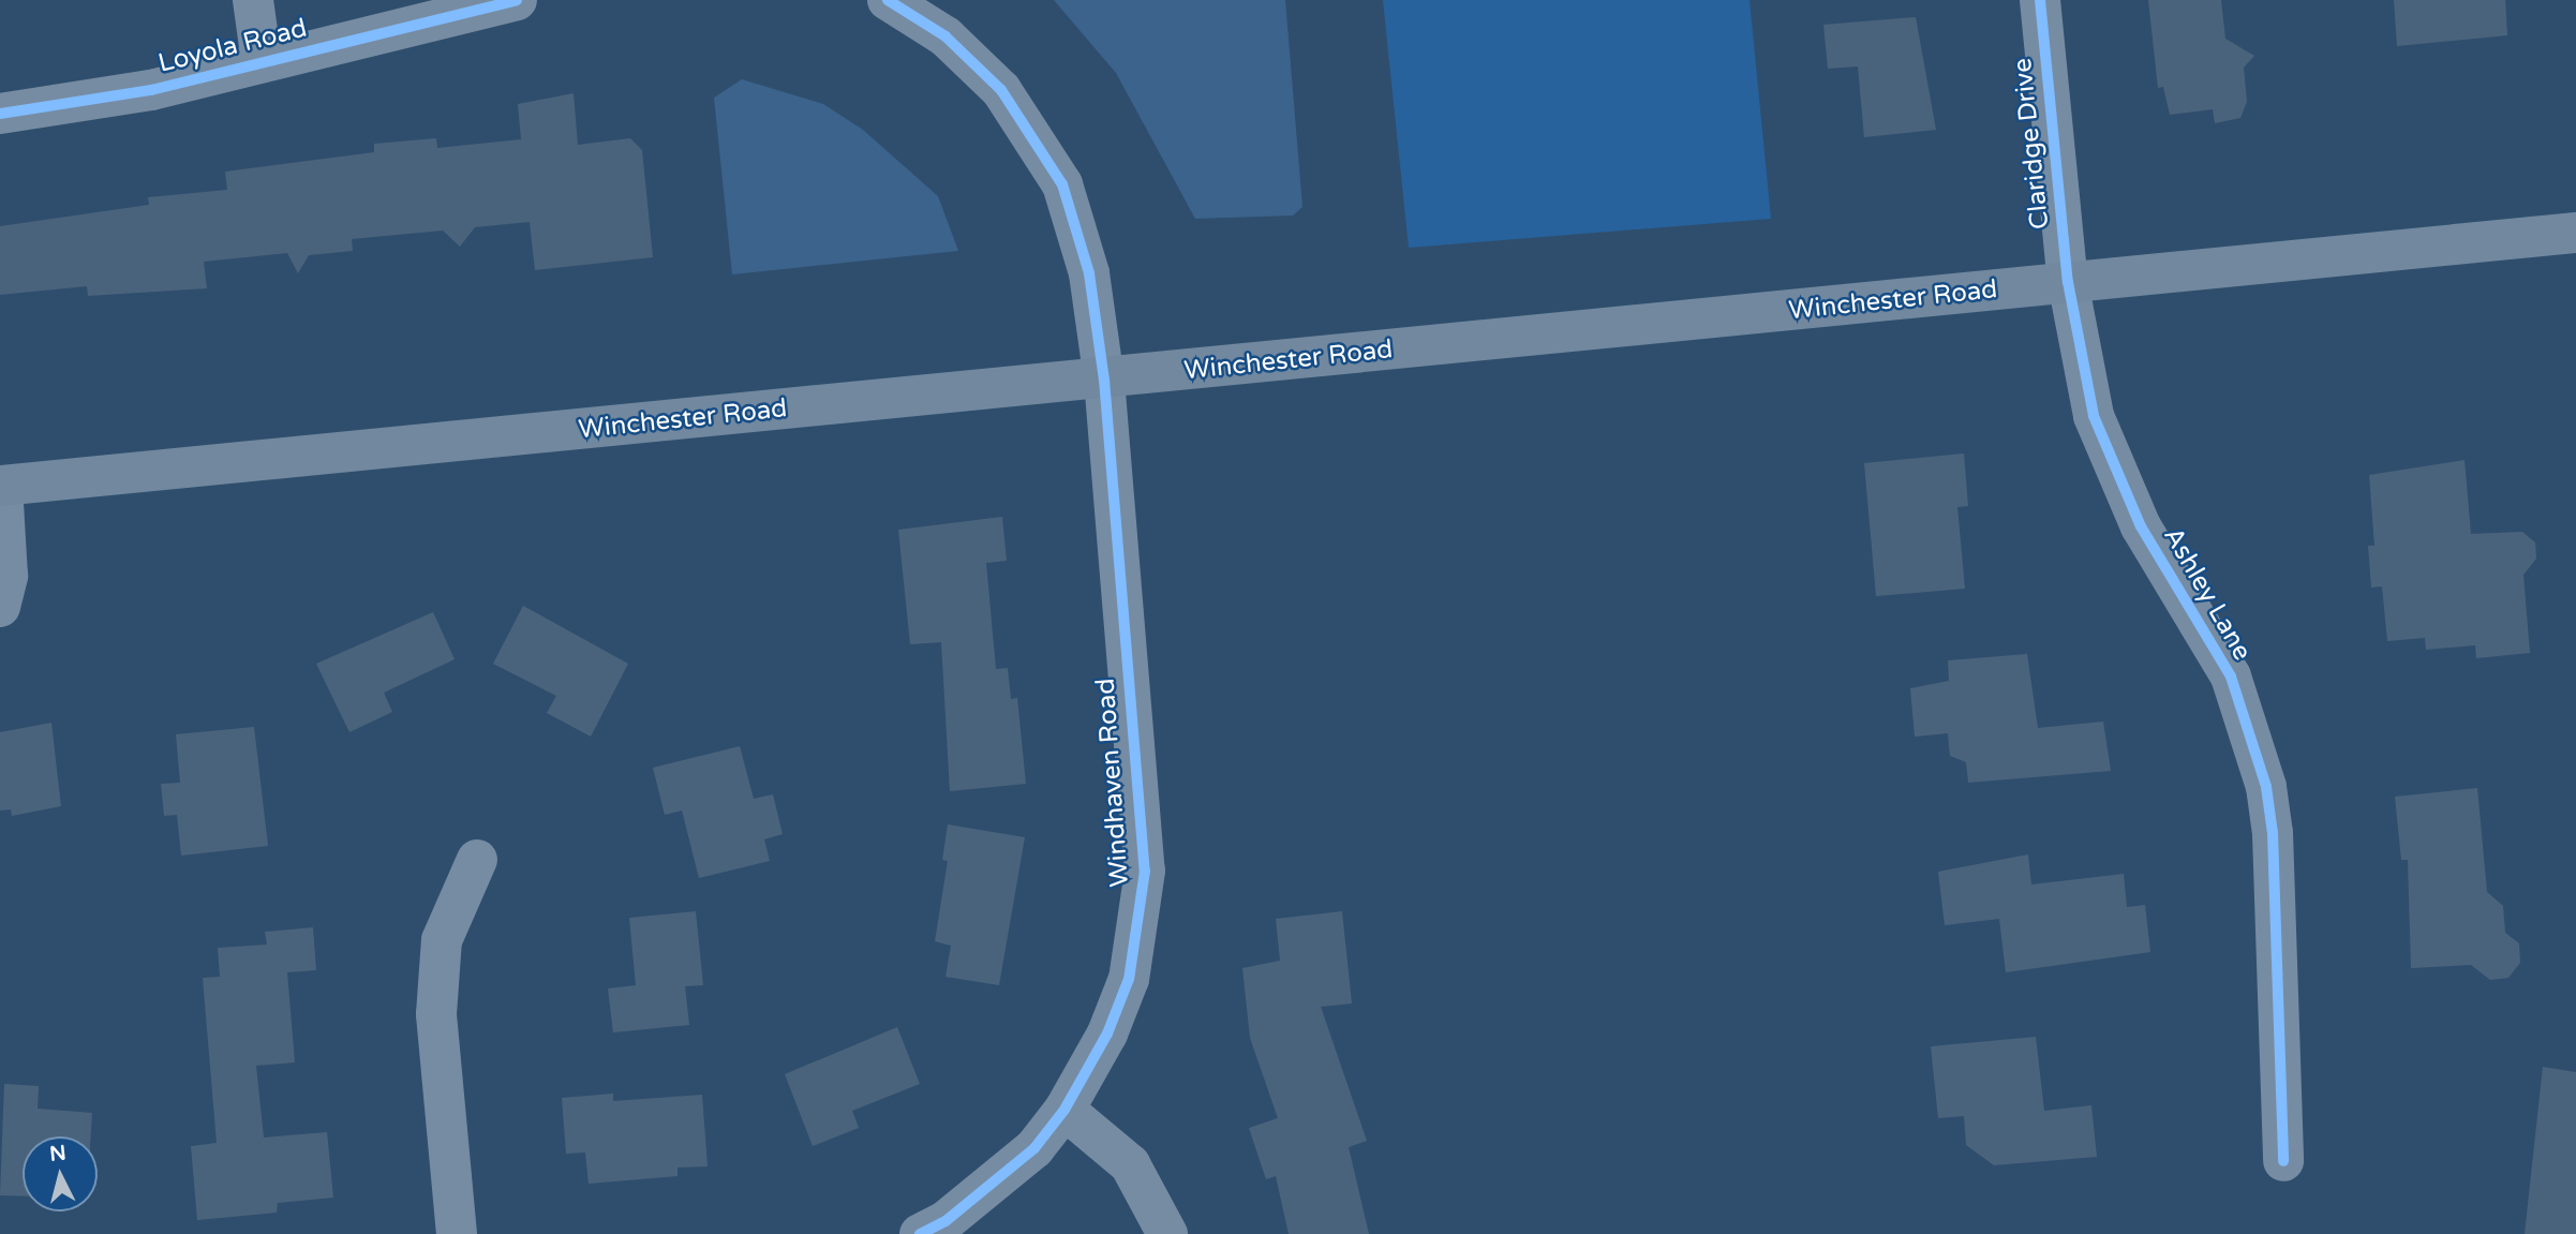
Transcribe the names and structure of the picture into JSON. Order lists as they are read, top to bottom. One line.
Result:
{"streets":{"main road":["Winchester Road"],"street":["Loyola Road","Claridge Drive","Ashley Lane","Windhaven Road"]},"crossings":[["Claridge Drive","Winchester Road"],["Claridge Drive","Ashley Lane"],["Winchester Road","Ashley Lane"],["Winchester Road","Windhaven Road"]],"north":"top"}
